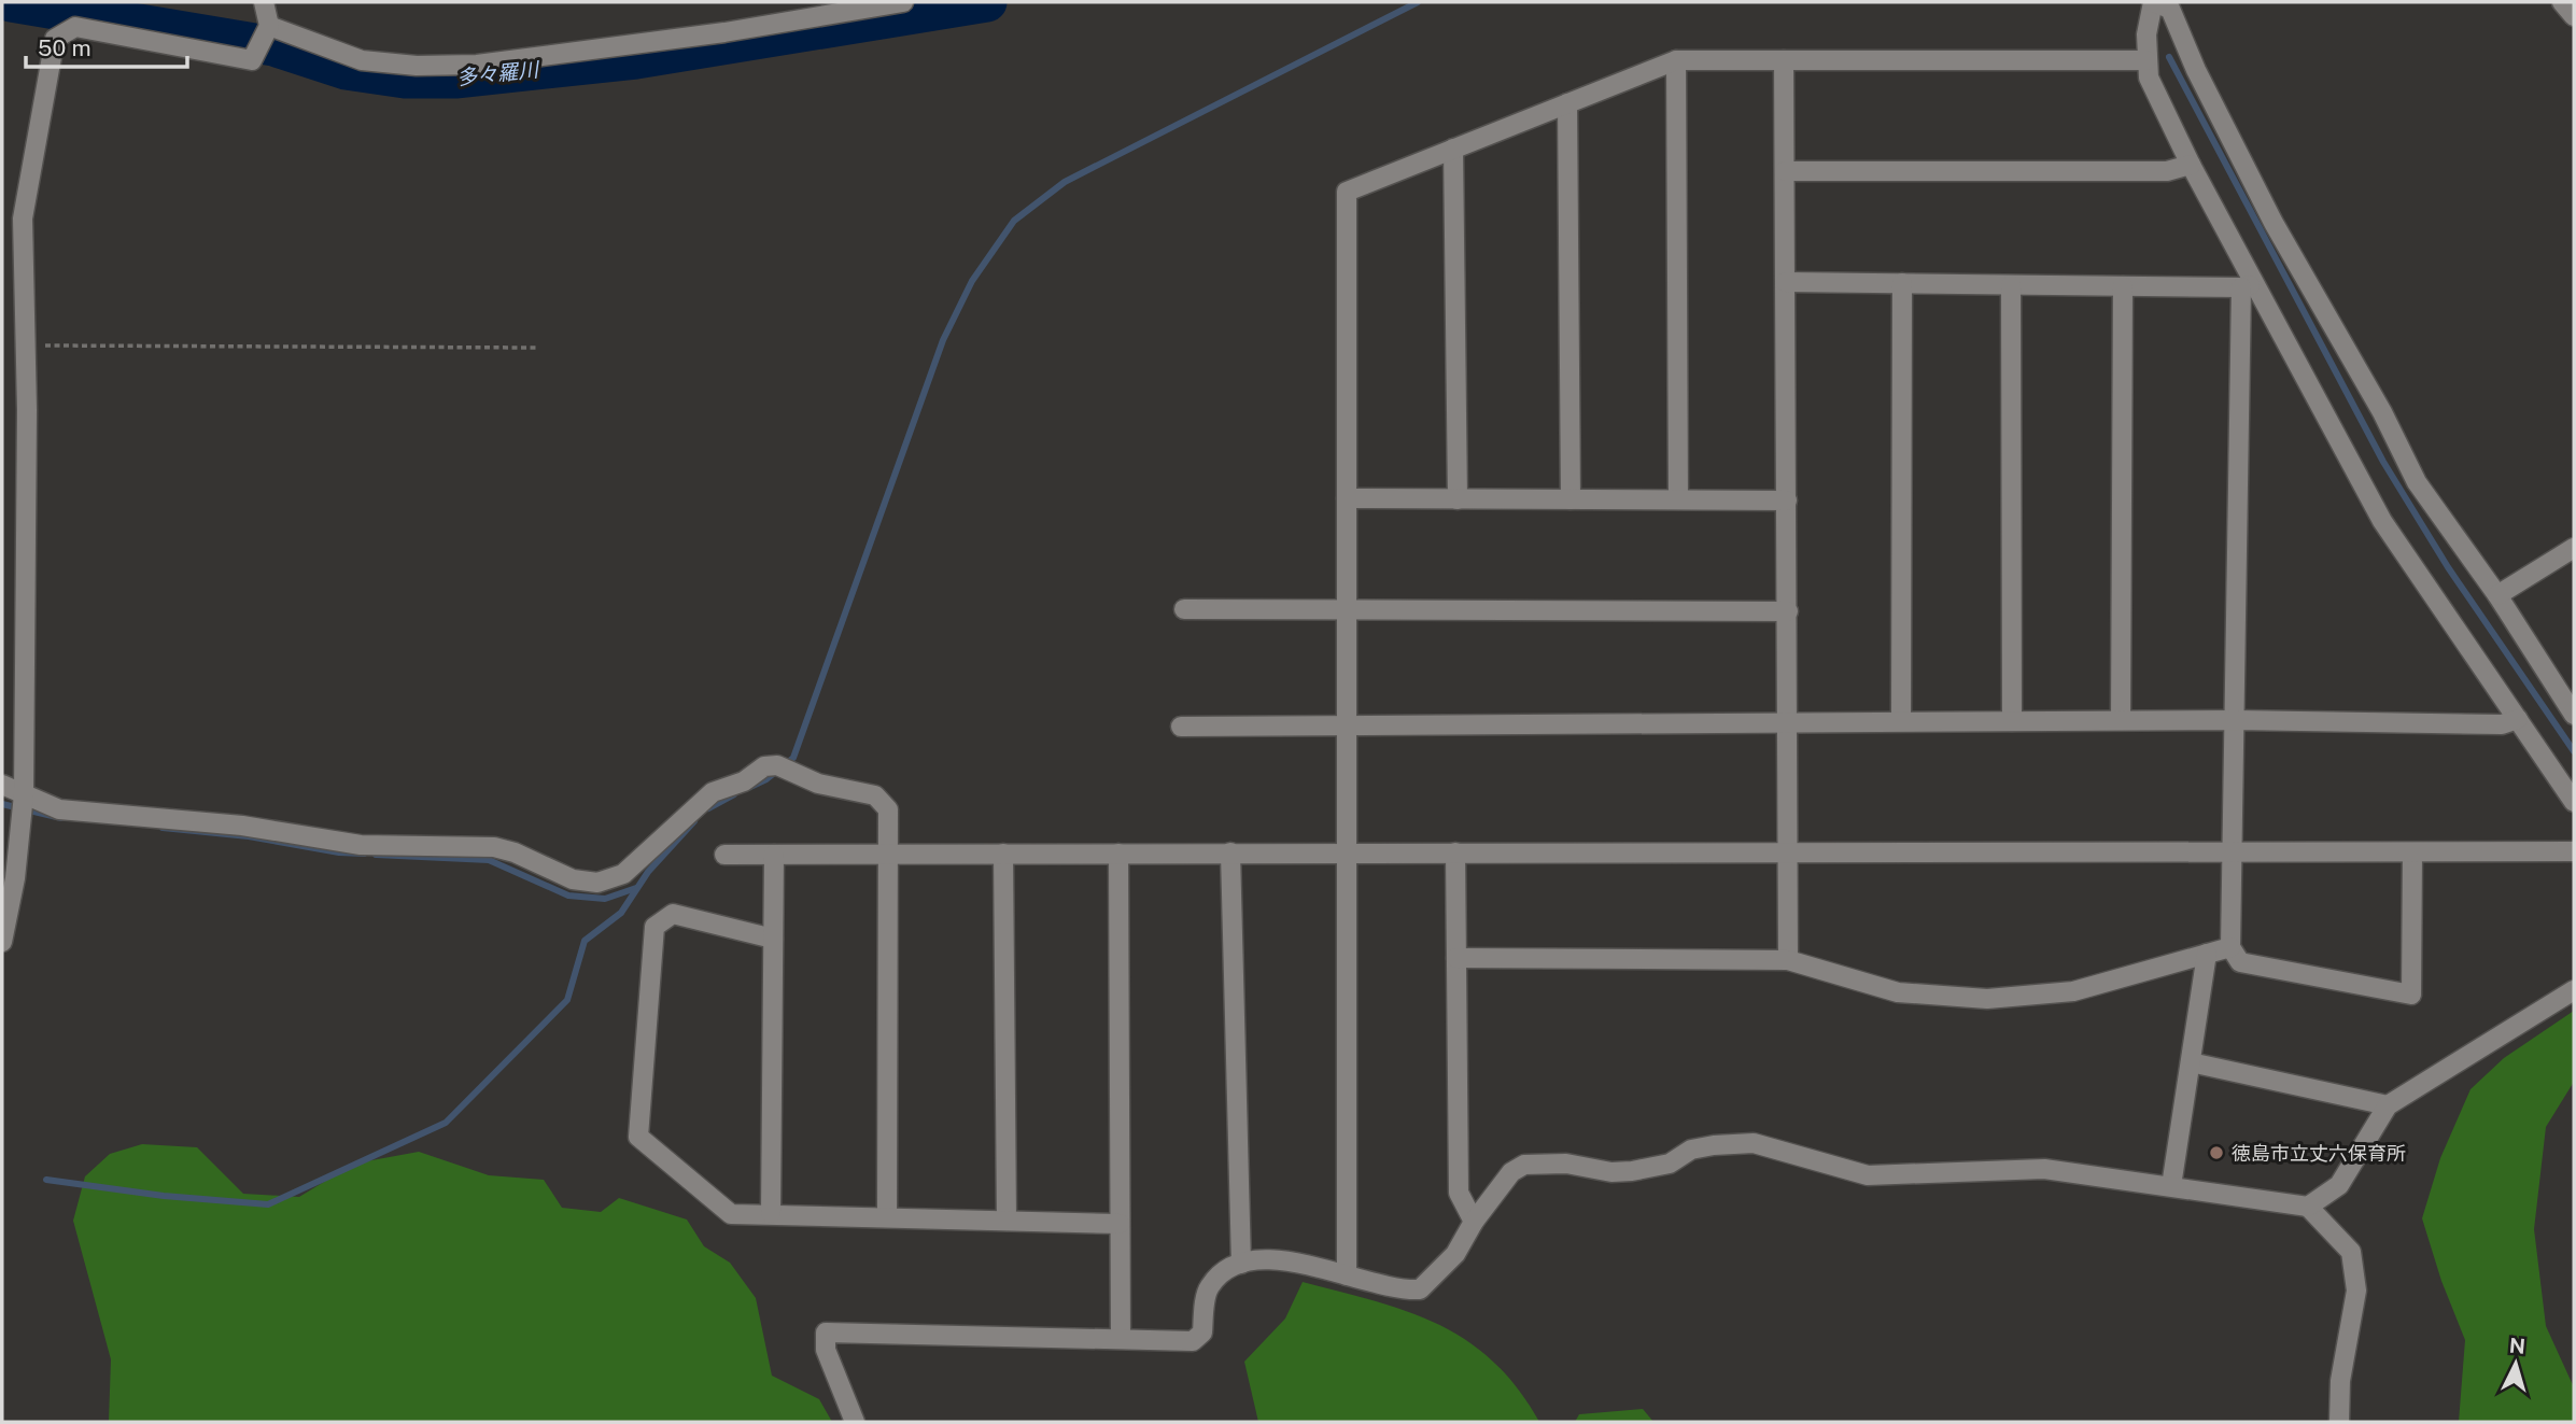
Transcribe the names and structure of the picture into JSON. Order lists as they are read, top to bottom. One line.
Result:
{"water":["多々羅川"],"places":["徳島市立丈六保育所"],"scale_bar":"50 m","north":"top"}
